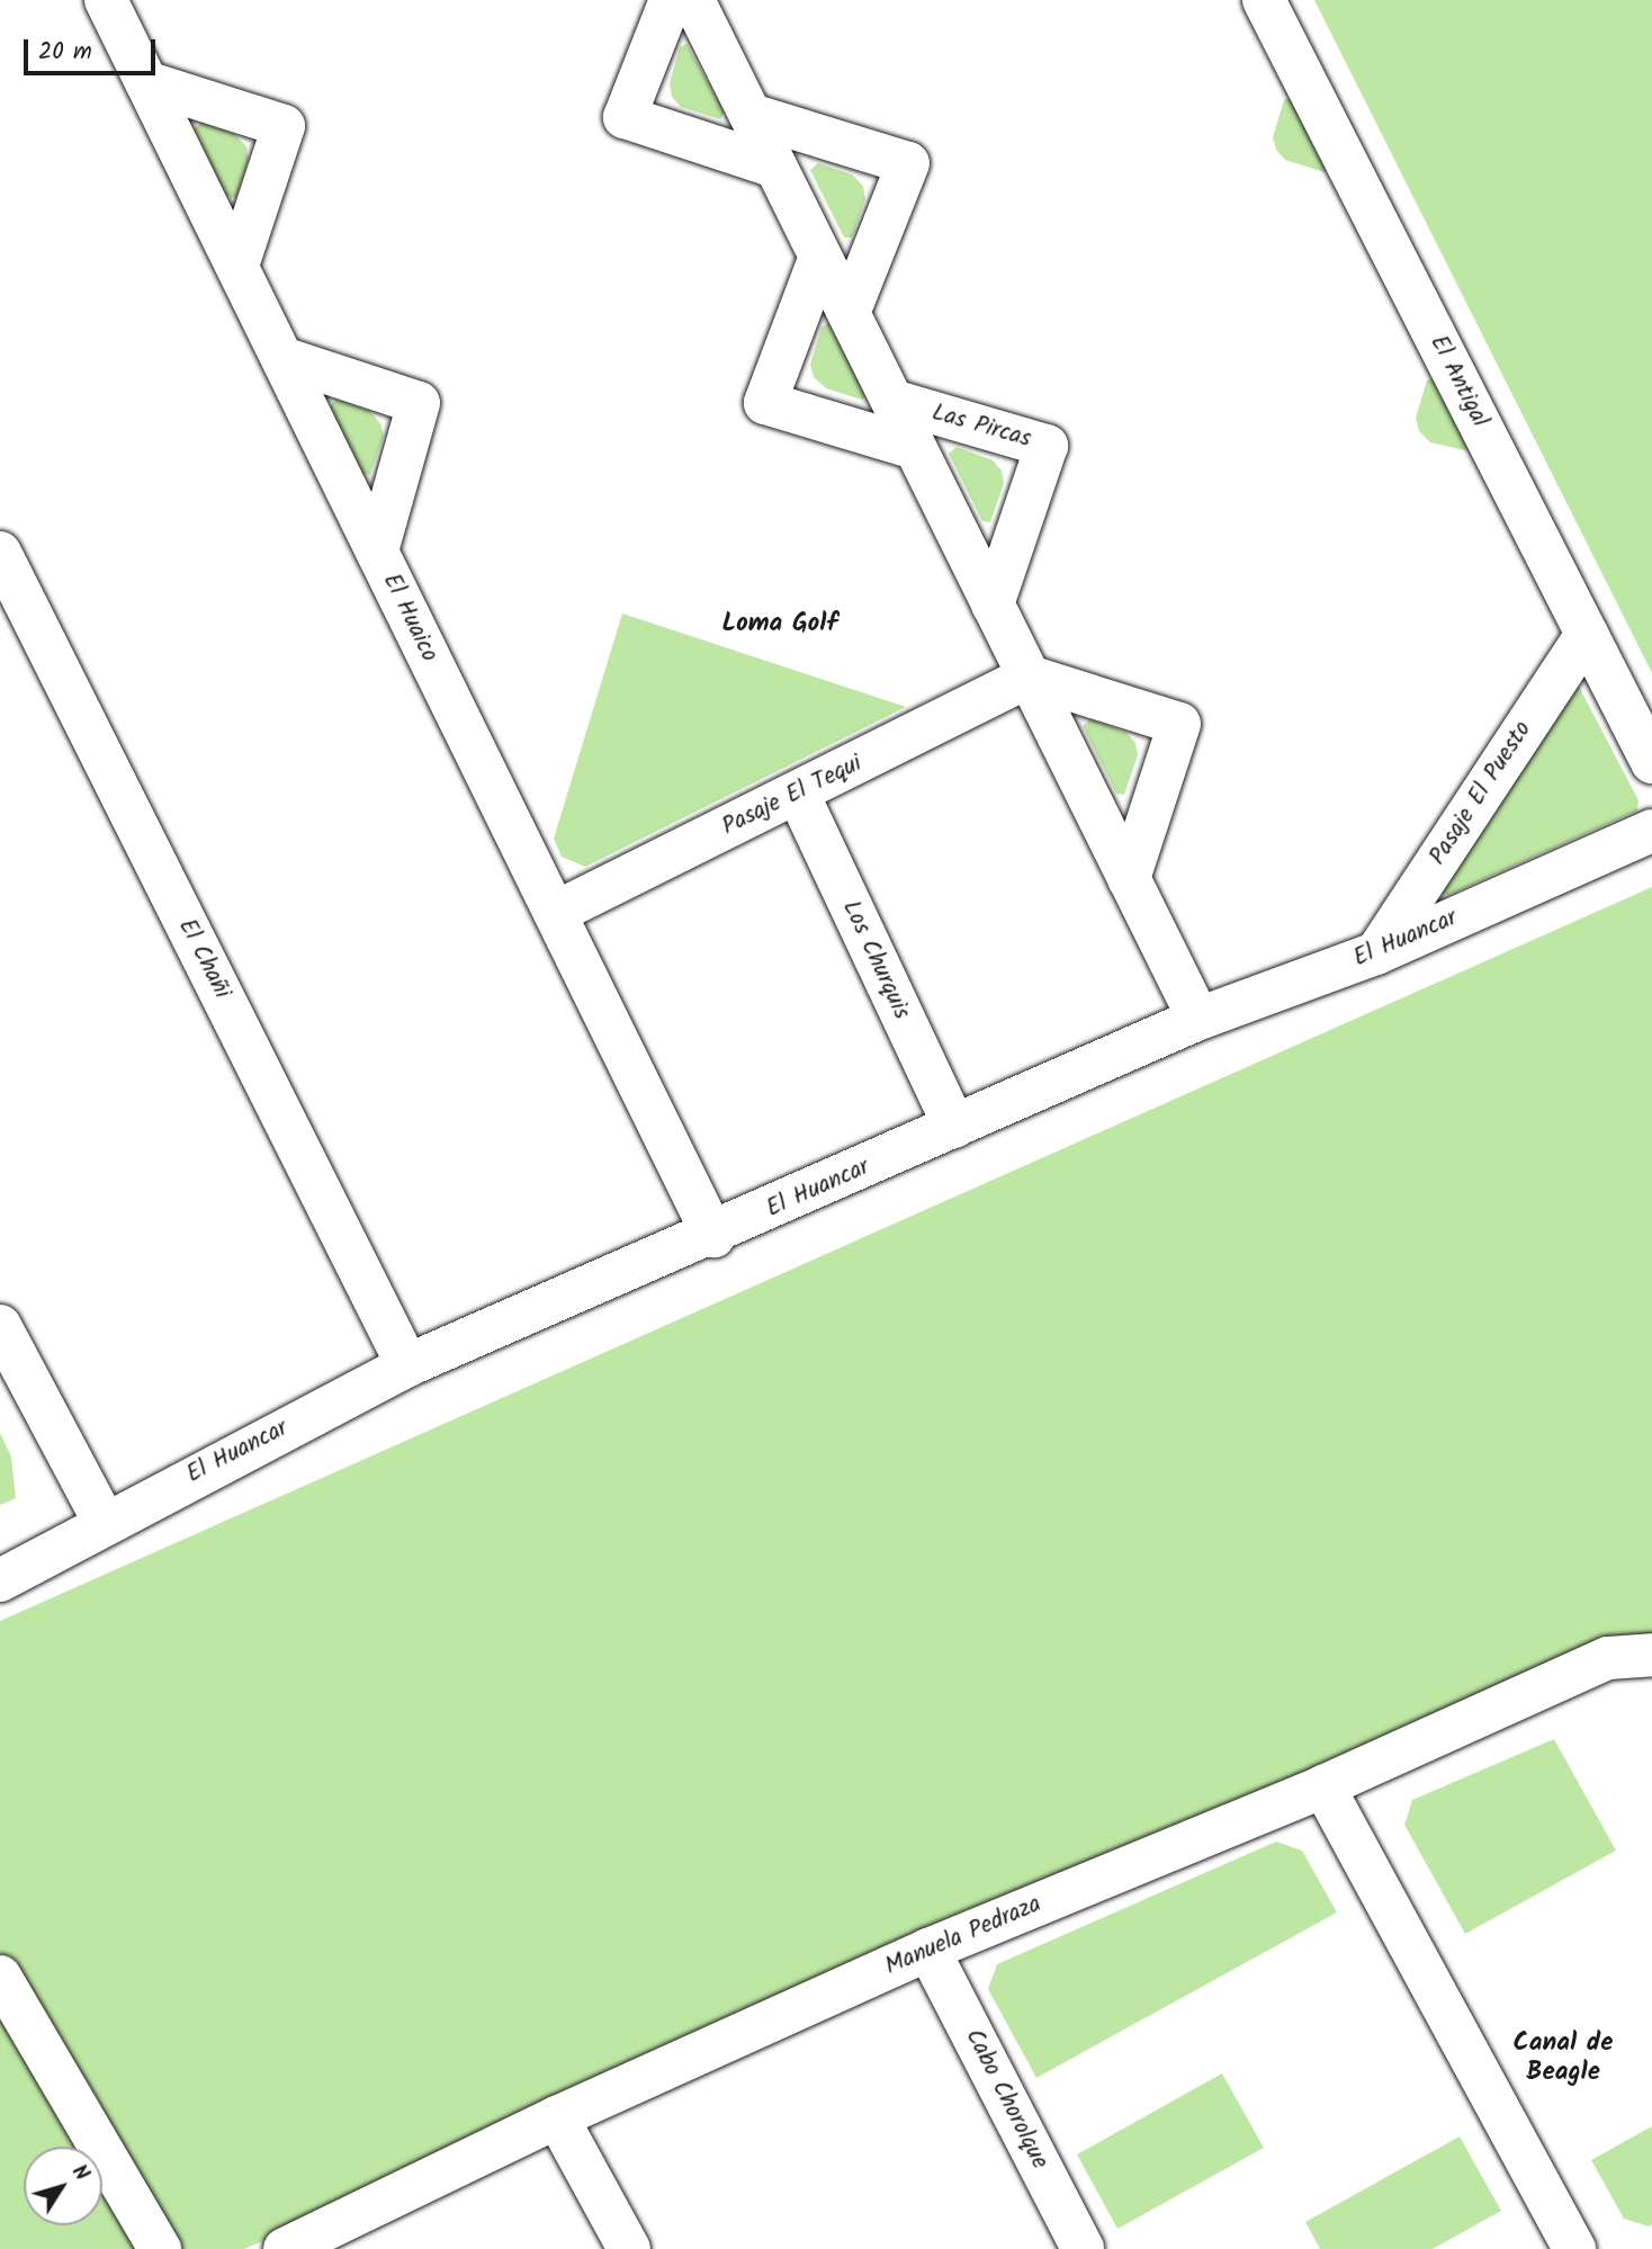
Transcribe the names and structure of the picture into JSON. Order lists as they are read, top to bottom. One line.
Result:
{"streets":{"street":["El Antigal","Las Pircas","El Huaico","Pasaje El Puesto","Pasaje El Tequi","El Huancar","El Chañi","Los Churquis","Manuela Pedraza","Cabo Chorolque"]},"crossings":[["El Antigal","Pasaje El Puesto"],["Las Pircas","Pasaje El Tequi"],["Las Pircas","El Huancar"],["El Huaico","Pasaje El Tequi"],["El Huaico","El Huancar"],["Pasaje El Puesto","El Huancar"],["Pasaje El Tequi","Los Churquis"],["El Huancar","El Chañi"],["El Huancar","Los Churquis"],["Manuela Pedraza","Cabo Chorolque"]],"districts":["Loma Golf","Canal de Beagle"],"scale_bar":"20 m","north":"top right"}
